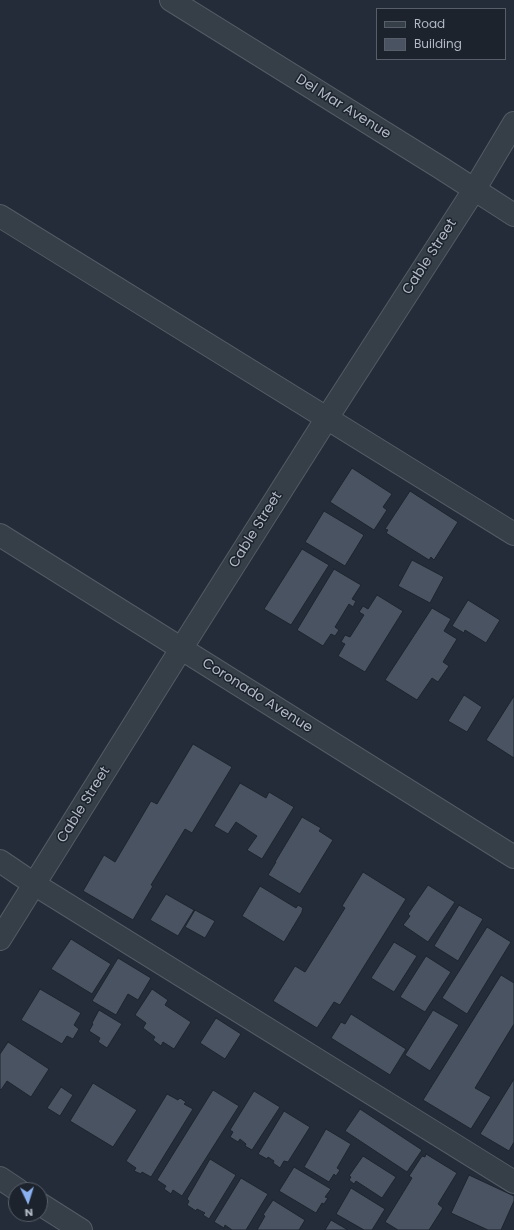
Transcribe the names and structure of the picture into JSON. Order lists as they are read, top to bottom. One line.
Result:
{"streets":{"street":["Del Mar Avenue","Cable Street","Coronado Avenue"]},"crossings":[["Del Mar Avenue","Cable Street"],["Cable Street","Coronado Avenue"]],"legend":["Road","Building"],"north":"bottom"}
